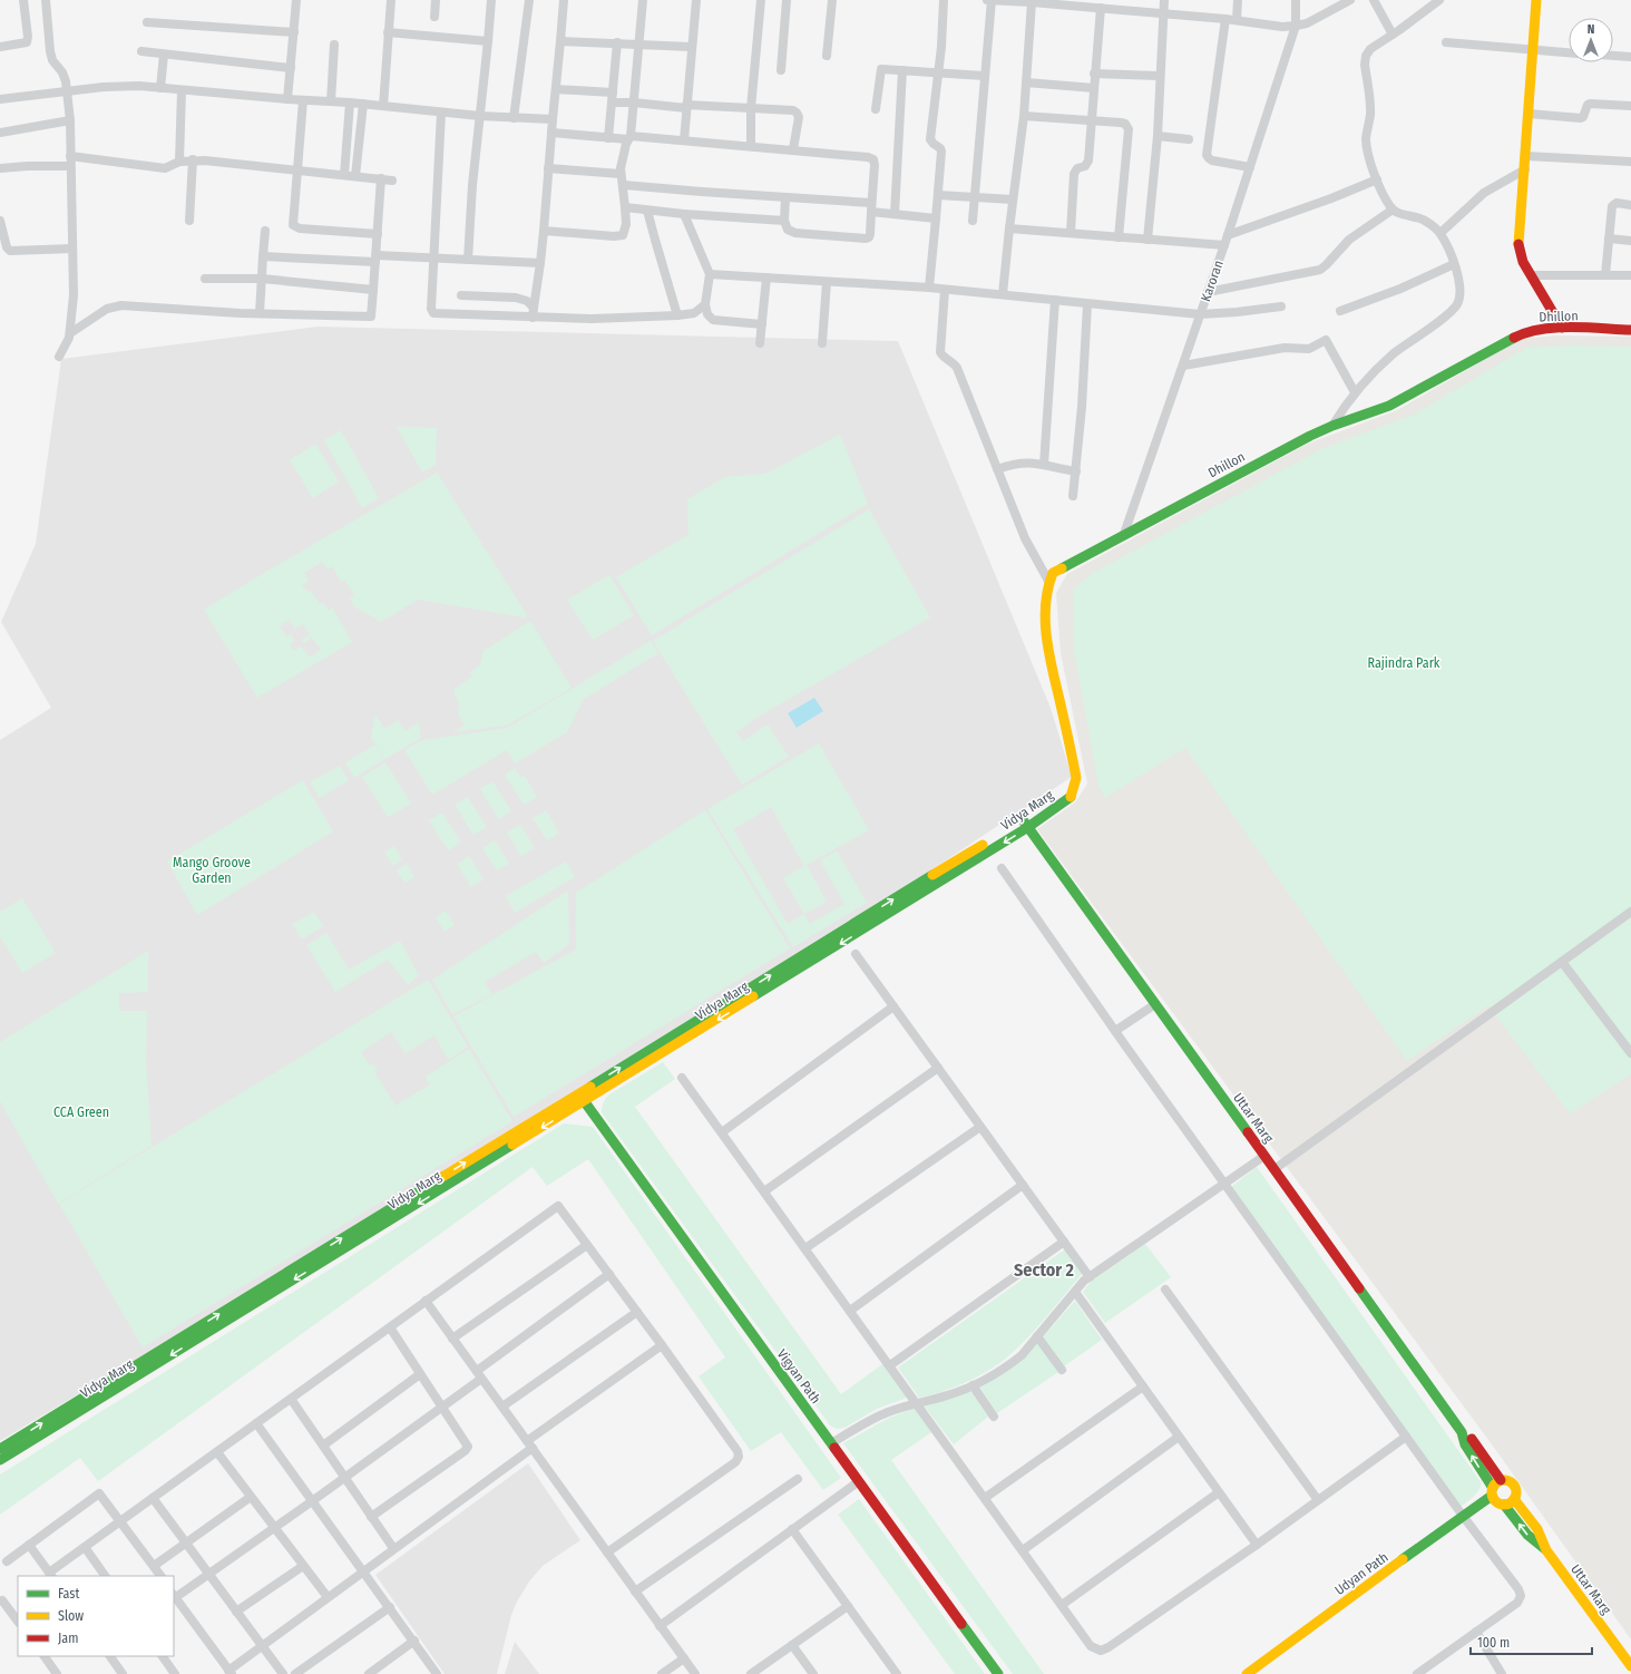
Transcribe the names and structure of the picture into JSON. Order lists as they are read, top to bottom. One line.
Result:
{"streets":{"main road":["Dhillon","Vidya Marg","Uttar Marg","Vigyan Path","Udyan Path"],"street":["Karoran"]},"crossings":[["Karoran","Dhillon"],["Dhillon","Vidya Marg"],["Vidya Marg","Uttar Marg"],["Vidya Marg","Vigyan Path"],["Uttar Marg","Udyan Path"]],"districts":["Sector 2"],"parks":["Rajindra Park","Mango Groove Garden","CCA Green"],"legend":["Fast","Slow","Jam"],"scale_bar":"100 m","north":"top"}
